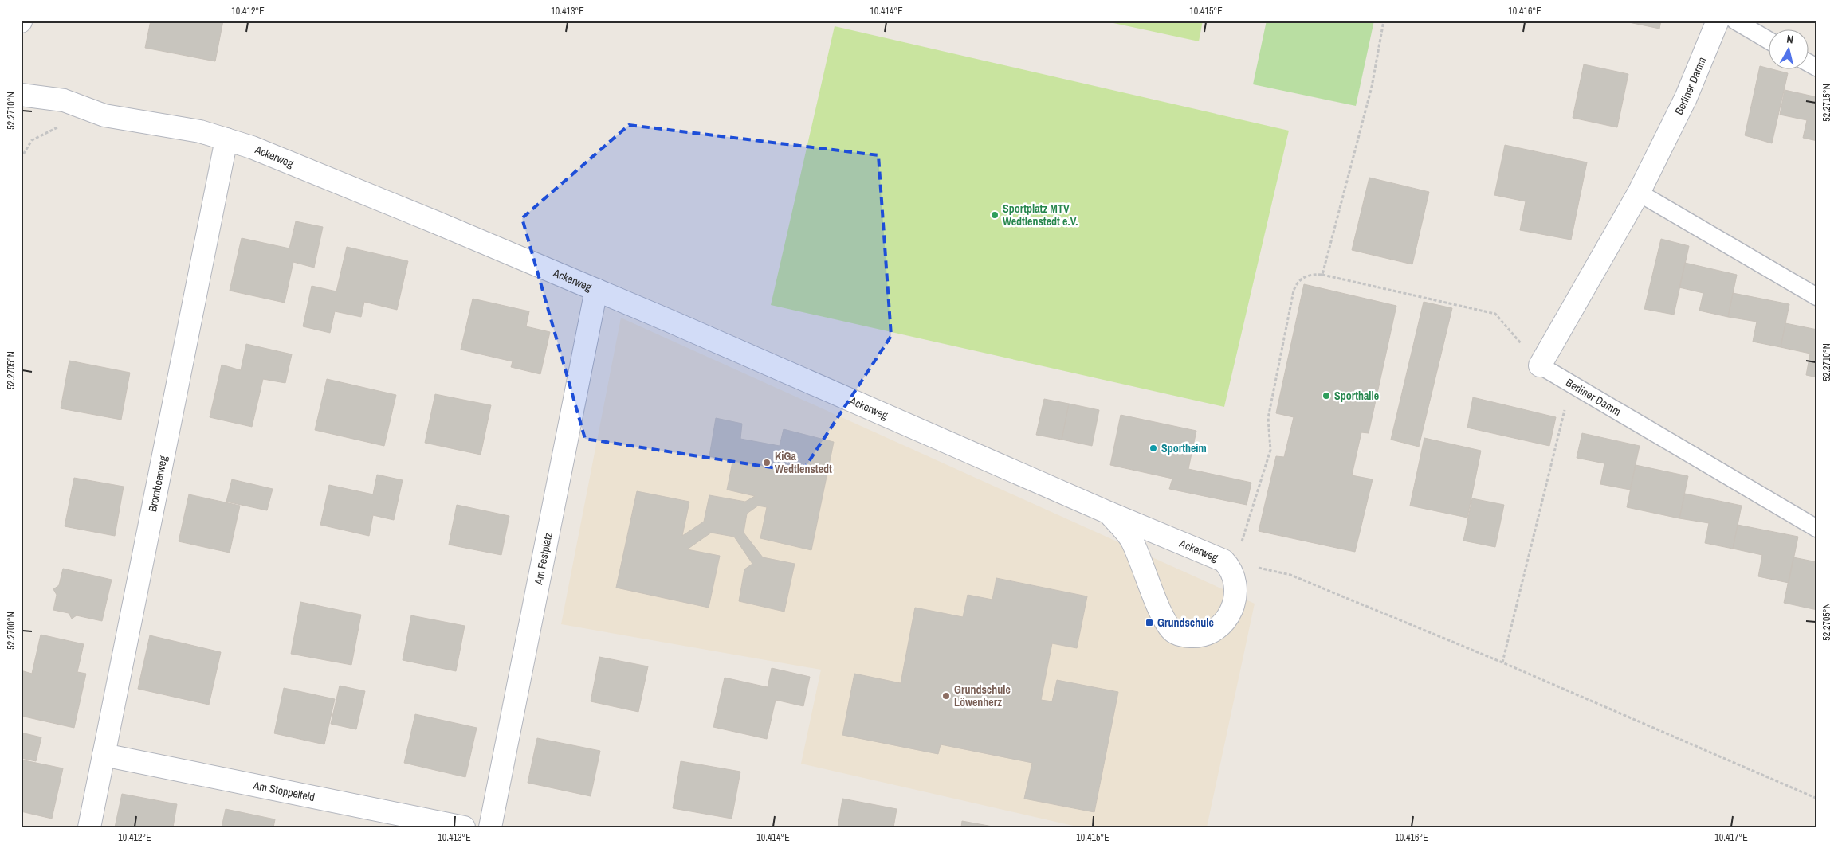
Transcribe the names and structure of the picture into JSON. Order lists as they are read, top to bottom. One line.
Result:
{"streets":{"street":["Berliner Damm","Ackerweg","Brombeerweg","Am Festplatz","Am Stoppelfeld"]},"crossings":[["Ackerweg","Brombeerweg"],["Ackerweg","Am Festplatz"],["Brombeerweg","Am Stoppelfeld"]],"places":{"other":["Sportplatz MTV Wedtlenstedt e.V.","Sporthalle","Sportheim","KiGa Wedtlenstedt","Grundschule Löwenherz"],"transit":["Grundschule"]},"north":"top","coordinates":["10.412°E","10.413°E","10.414°E","10.415°E","10.416°E","52.2715°N","52.2710°N","52.2705°N","52.2700°N","10.417°E"]}
